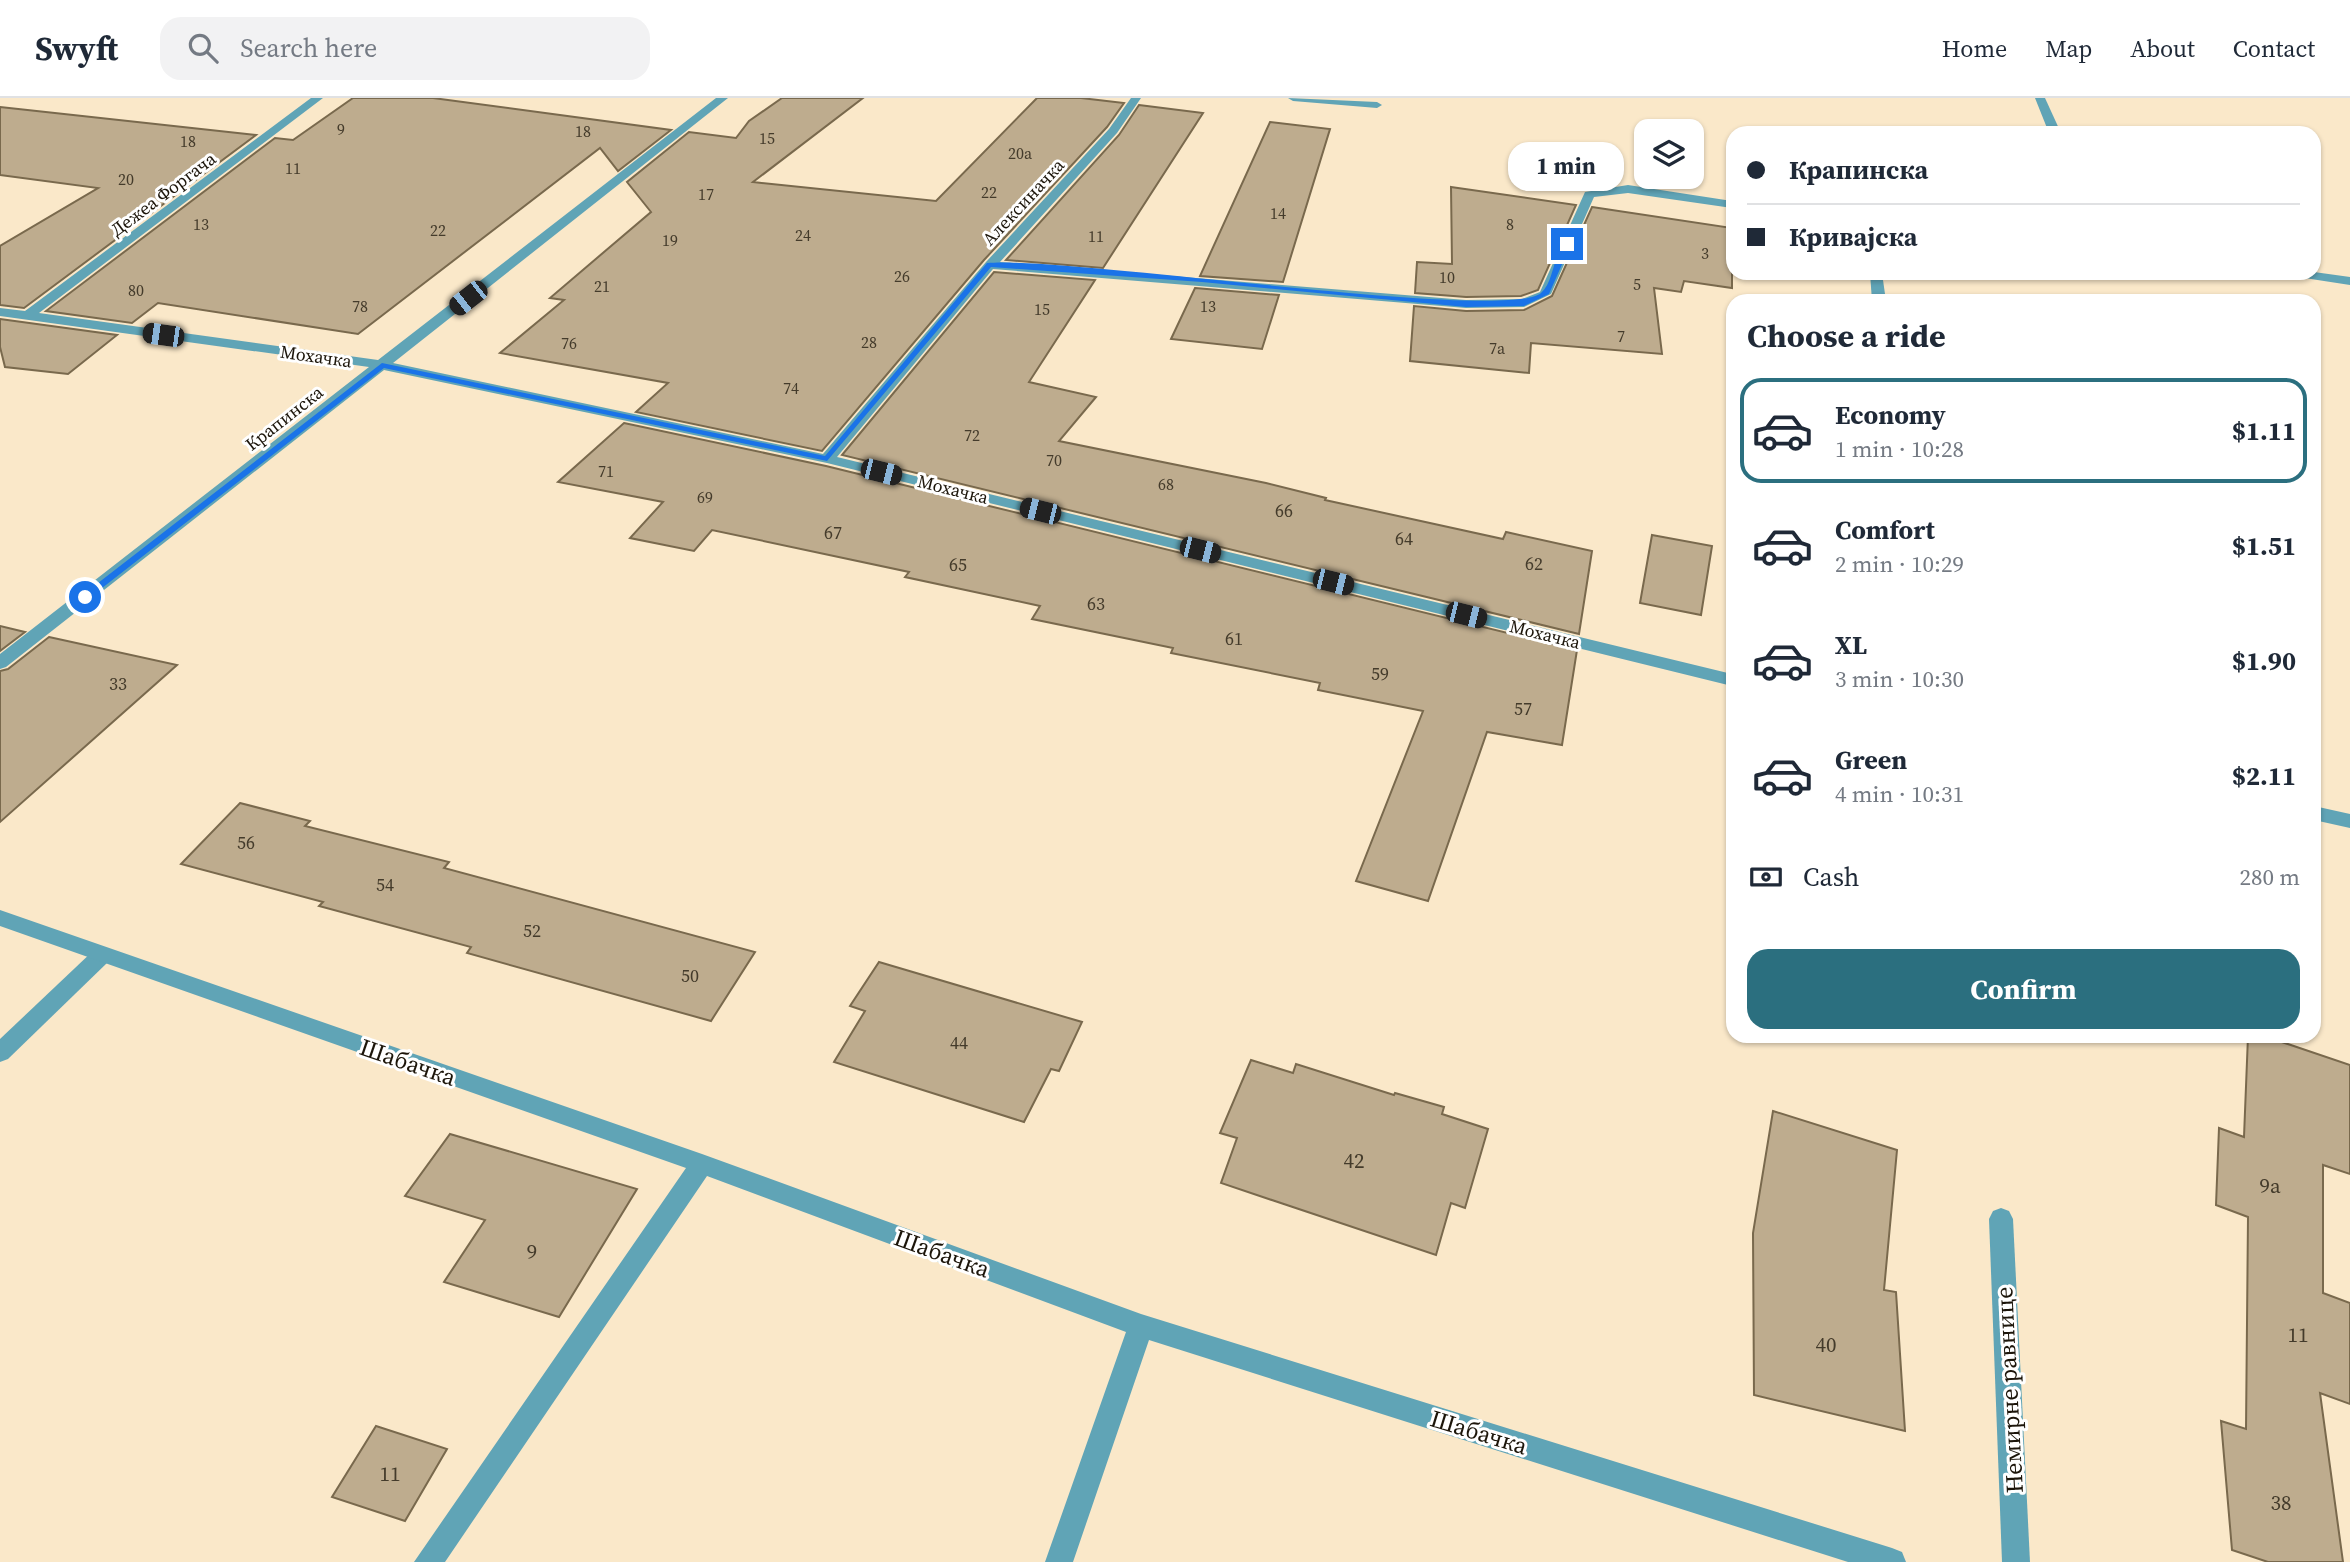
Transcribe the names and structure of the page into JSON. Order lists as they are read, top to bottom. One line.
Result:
{"streets":{"street":["Дежеа Форгача","Алексиначка","Мохачка","Крапинска","Шабачка","Немирне равнице"]},"crossings":[["Дежеа Форгача","Мохачка"],["Алексиначка","Мохачка"],["Мохачка","Крапинска"]],"house_numbers":["9","18","15","18","20a","11","20","22","17","14","13","8","22","24","11","19","3","26","10","5","21","80","78","13","15","7","28","76","7a","74","72","70","71","68","69","66","67","64","62","65","63","61","59","33","57","56","54","52","50","44","42","9a","9","11","40","11","38"],"page":{"header":"Swyft","search":"Search here","nav":["Home","Map","About","Contact"],"banner":["Крапинска","Кривајска"],"bubble":"1 min","heading":"Choose a ride","list":[{"name":"Economy","note":"1 min · 10:28","value":"$1.11"},{"name":"Comfort","note":"2 min · 10:29","value":"$1.51"},{"name":"XL","note":"3 min · 10:30","value":"$1.90"},{"name":"Green","note":"4 min · 10:31","value":"$2.11"}],"pay":["Cash","280 m"],"buttons":"Confirm"}}
